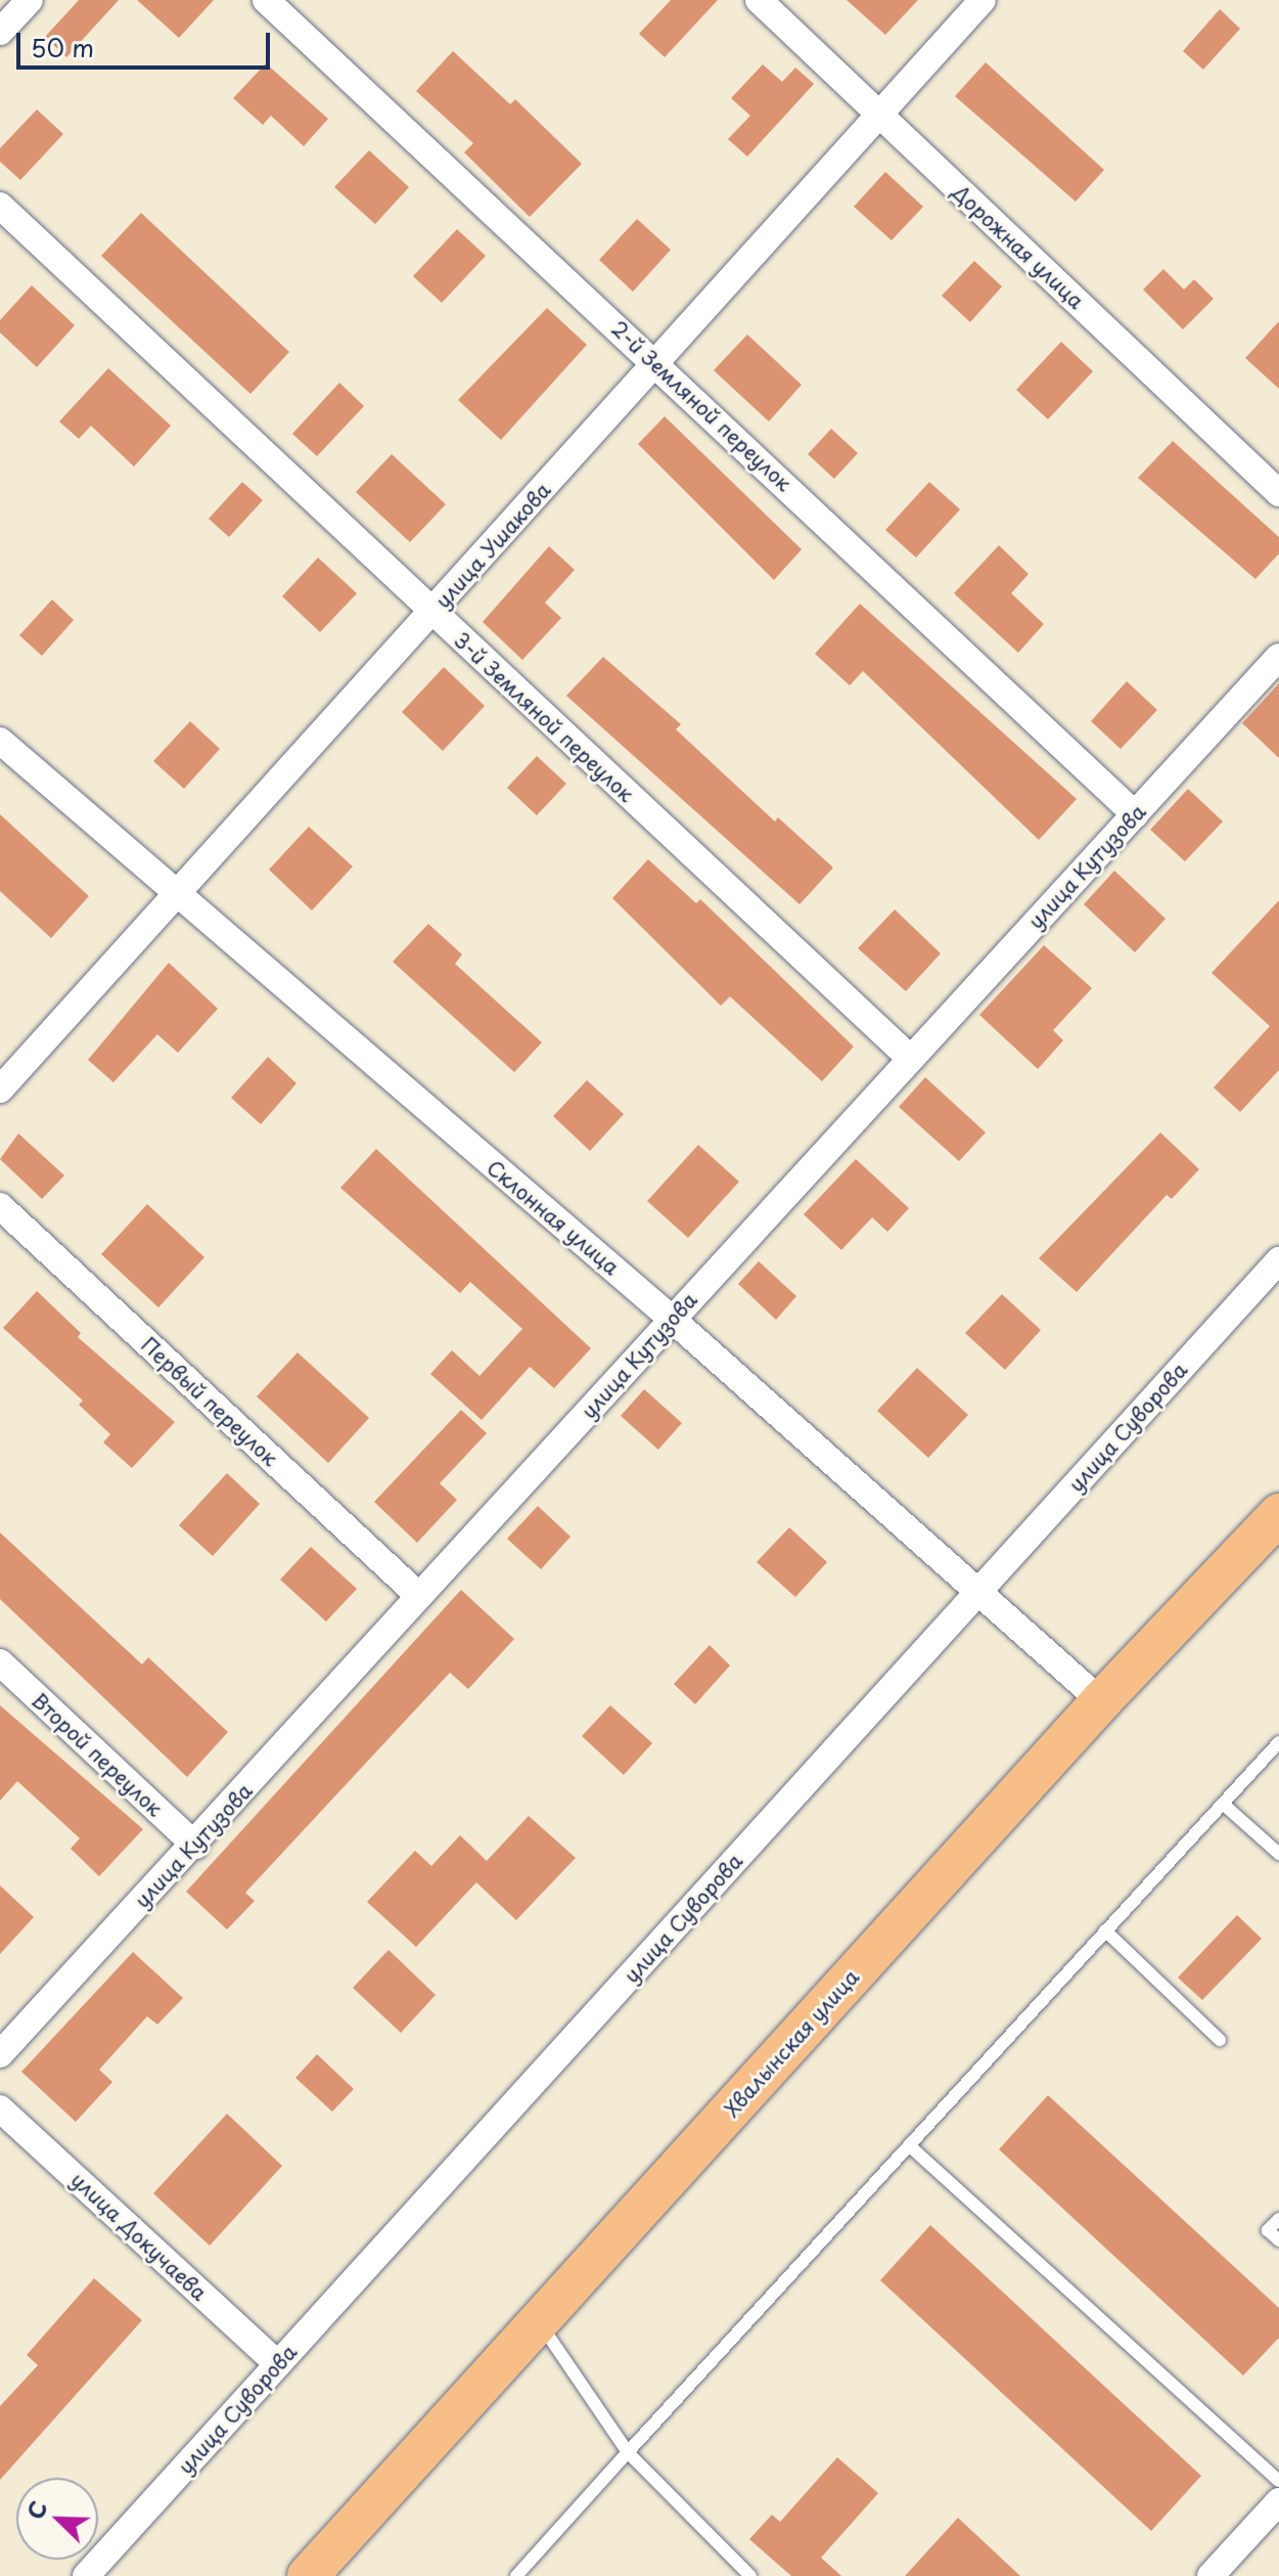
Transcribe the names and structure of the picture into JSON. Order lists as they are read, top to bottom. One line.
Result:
{"streets":{"main road":["Хвалынская улица"],"street":["Дорожная улица","2-й Земляной переулок","улица Ушакова","3-й Земляной переулок","улица Кутузова","Склонная улица","Первый переулок","улица Суворова","Второй переулок","улица Докучаева"]},"crossings":[["Дорожная улица","улица Ушакова"],["2-й Земляной переулок","улица Ушакова"],["2-й Земляной переулок","улица Кутузова"],["улица Ушакова","3-й Земляной переулок"],["улица Ушакова","Склонная улица"],["3-й Земляной переулок","улица Кутузова"],["улица Кутузова","Склонная улица"],["улица Кутузова","Первый переулок"],["улица Кутузова","Второй переулок"],["Склонная улица","улица Суворова"],["Склонная улица","Хвалынская улица"],["улица Суворова","улица Докучаева"]],"scale_bar":"50 m","north":"top left"}
